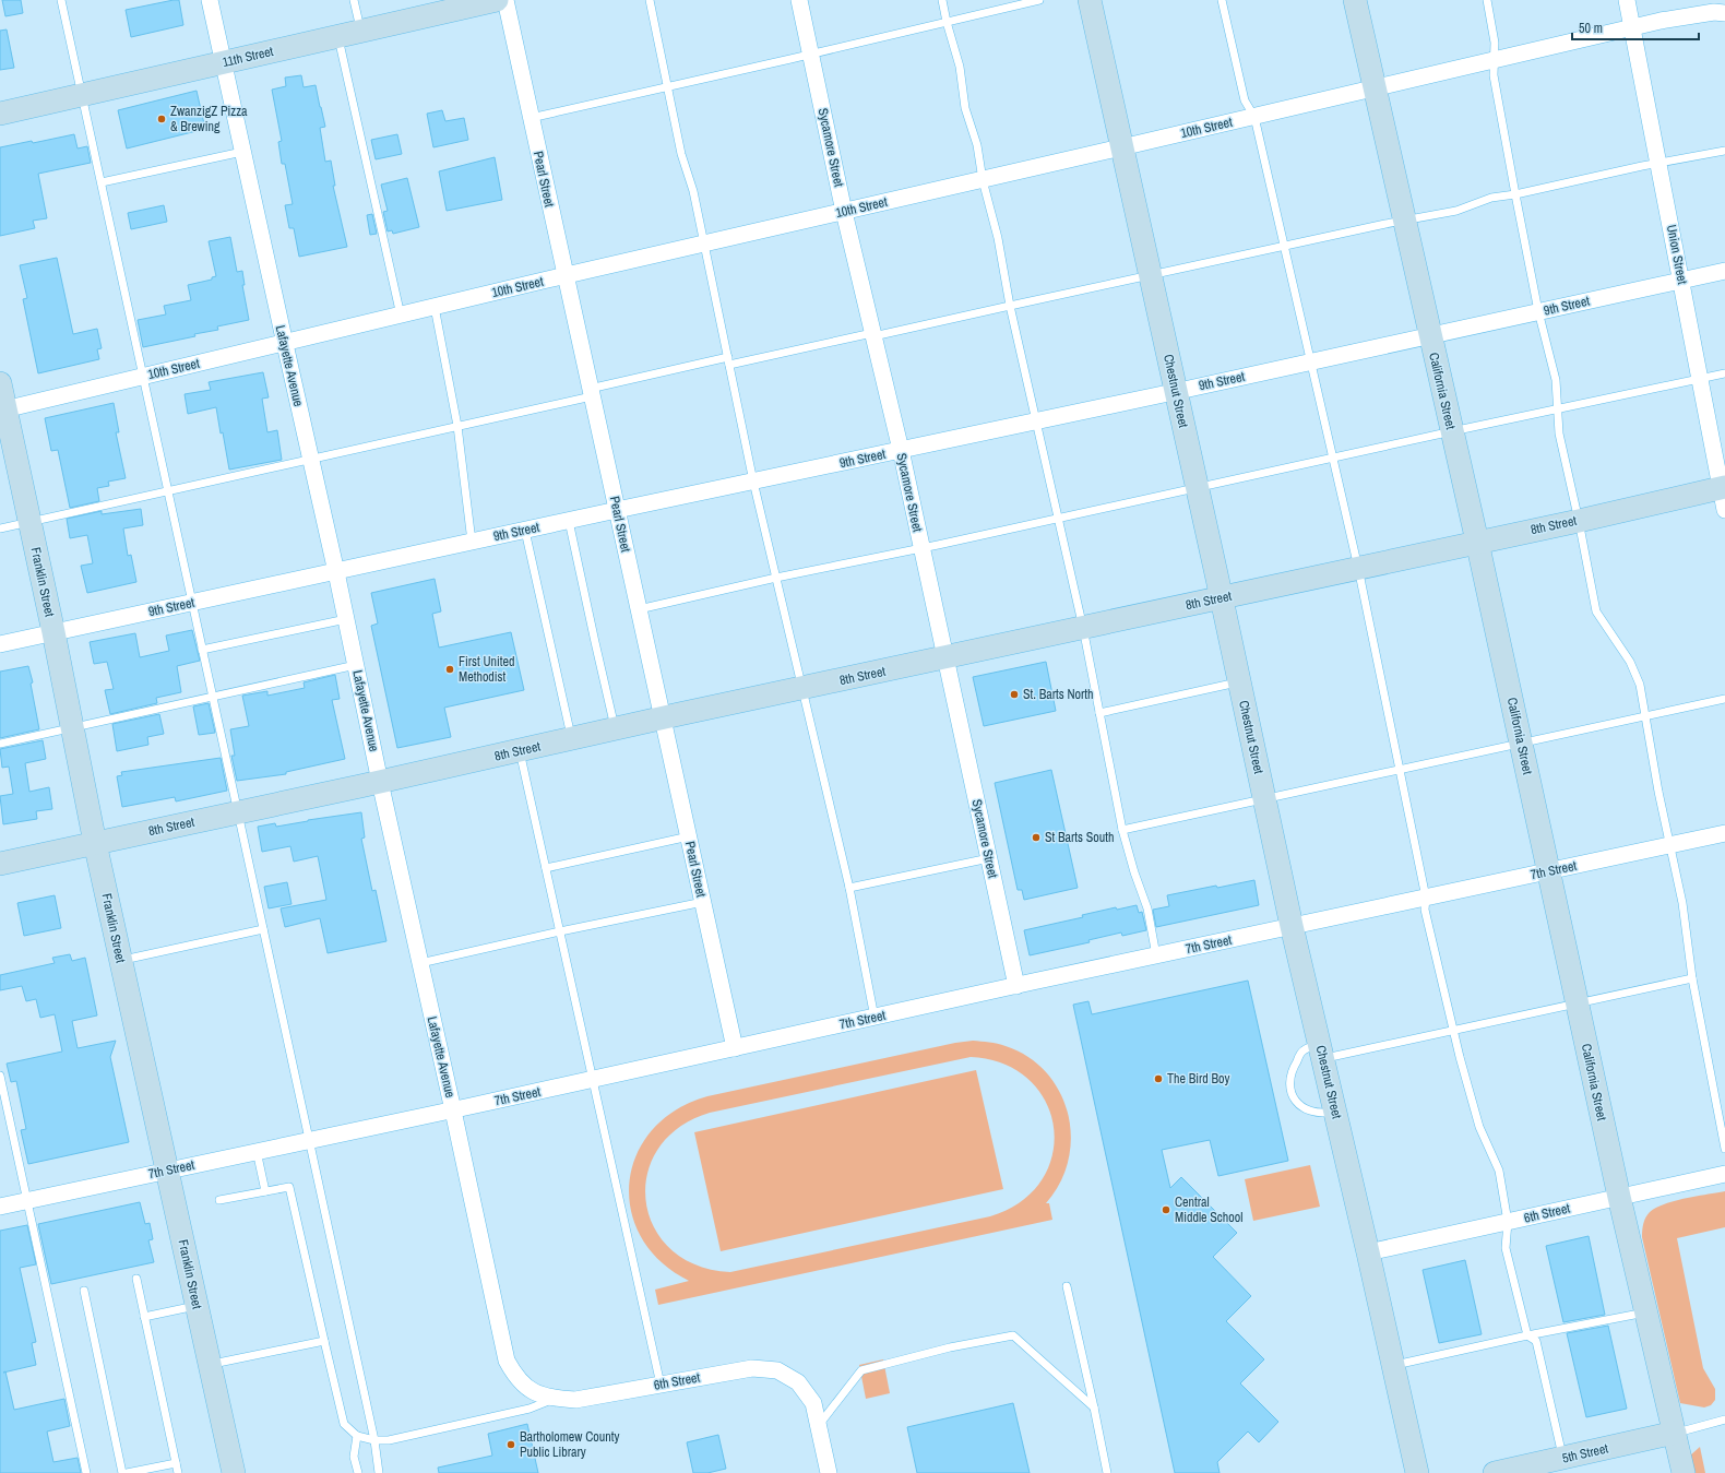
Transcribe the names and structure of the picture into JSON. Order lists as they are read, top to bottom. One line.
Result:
{"streets":{"street":["11th Street","10th Street","Sycamore Street","Pearl Street","Union Street","9th Street","Lafayette Avenue","Chestnut Street","California Street","8th Street","Franklin Street","7th Street","6th Street","5th Street"]},"crossings":[["11th Street","Lafayette Avenue"],["10th Street","Sycamore Street"],["10th Street","Pearl Street"],["10th Street","Union Street"],["10th Street","Lafayette Avenue"],["10th Street","Chestnut Street"],["10th Street","California Street"],["10th Street","Franklin Street"],["Sycamore Street","9th Street"],["Sycamore Street","8th Street"],["Sycamore Street","7th Street"],["Pearl Street","9th Street"],["Pearl Street","8th Street"],["Pearl Street","7th Street"],["Union Street","9th Street"],["Union Street","8th Street"],["9th Street","Lafayette Avenue"],["9th Street","Chestnut Street"],["9th Street","California Street"],["9th Street","Franklin Street"],["Lafayette Avenue","8th Street"],["Lafayette Avenue","7th Street"],["Lafayette Avenue","6th Street"],["Chestnut Street","8th Street"],["Chestnut Street","7th Street"],["Chestnut Street","6th Street"],["California Street","8th Street"],["California Street","7th Street"],["California Street","6th Street"],["California Street","5th Street"],["8th Street","Franklin Street"],["Franklin Street","7th Street"]],"places":["ZwanzigZ Pizza & Brewing","First United Methodist","St. Barts North","St Barts South","The Bird Boy","Central Middle School","Bartholomew County Public Library"],"scale_bar":"50 m"}
